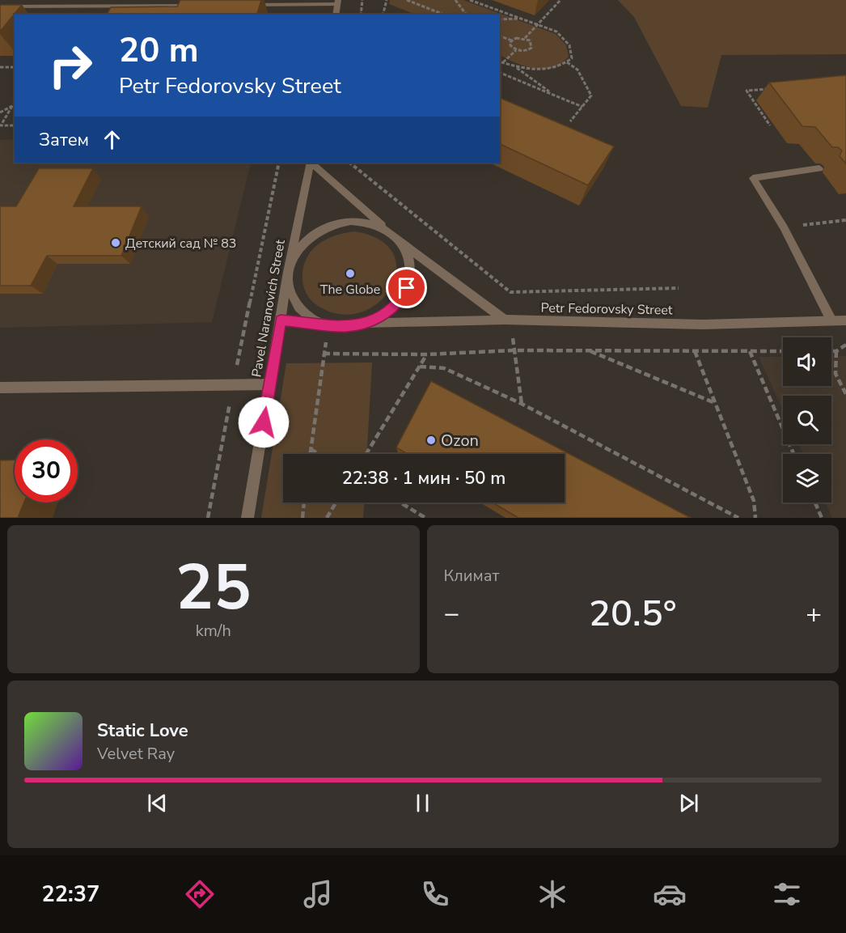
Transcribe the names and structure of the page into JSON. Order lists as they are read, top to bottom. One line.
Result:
{"streets":{"street":["Pavel Naranovich Street","Petr Fedorovsky Street"]},"crossings":[["Pavel Naranovich Street","Petr Fedorovsky Street"]],"places":["Детский сад № 83","The Globe","Ozon"],"page":{"turn":["20 m","Petr Fedorovsky Street"],"then":"Затем","limit":"30","trip":"22:38 · 1 мин · 50 m","tile":[["25","km/h"],"Климат"],"heat":["−","20.5°","+"],"song":["Static Love","Velvet Ray"],"tabs":"22:37"}}
